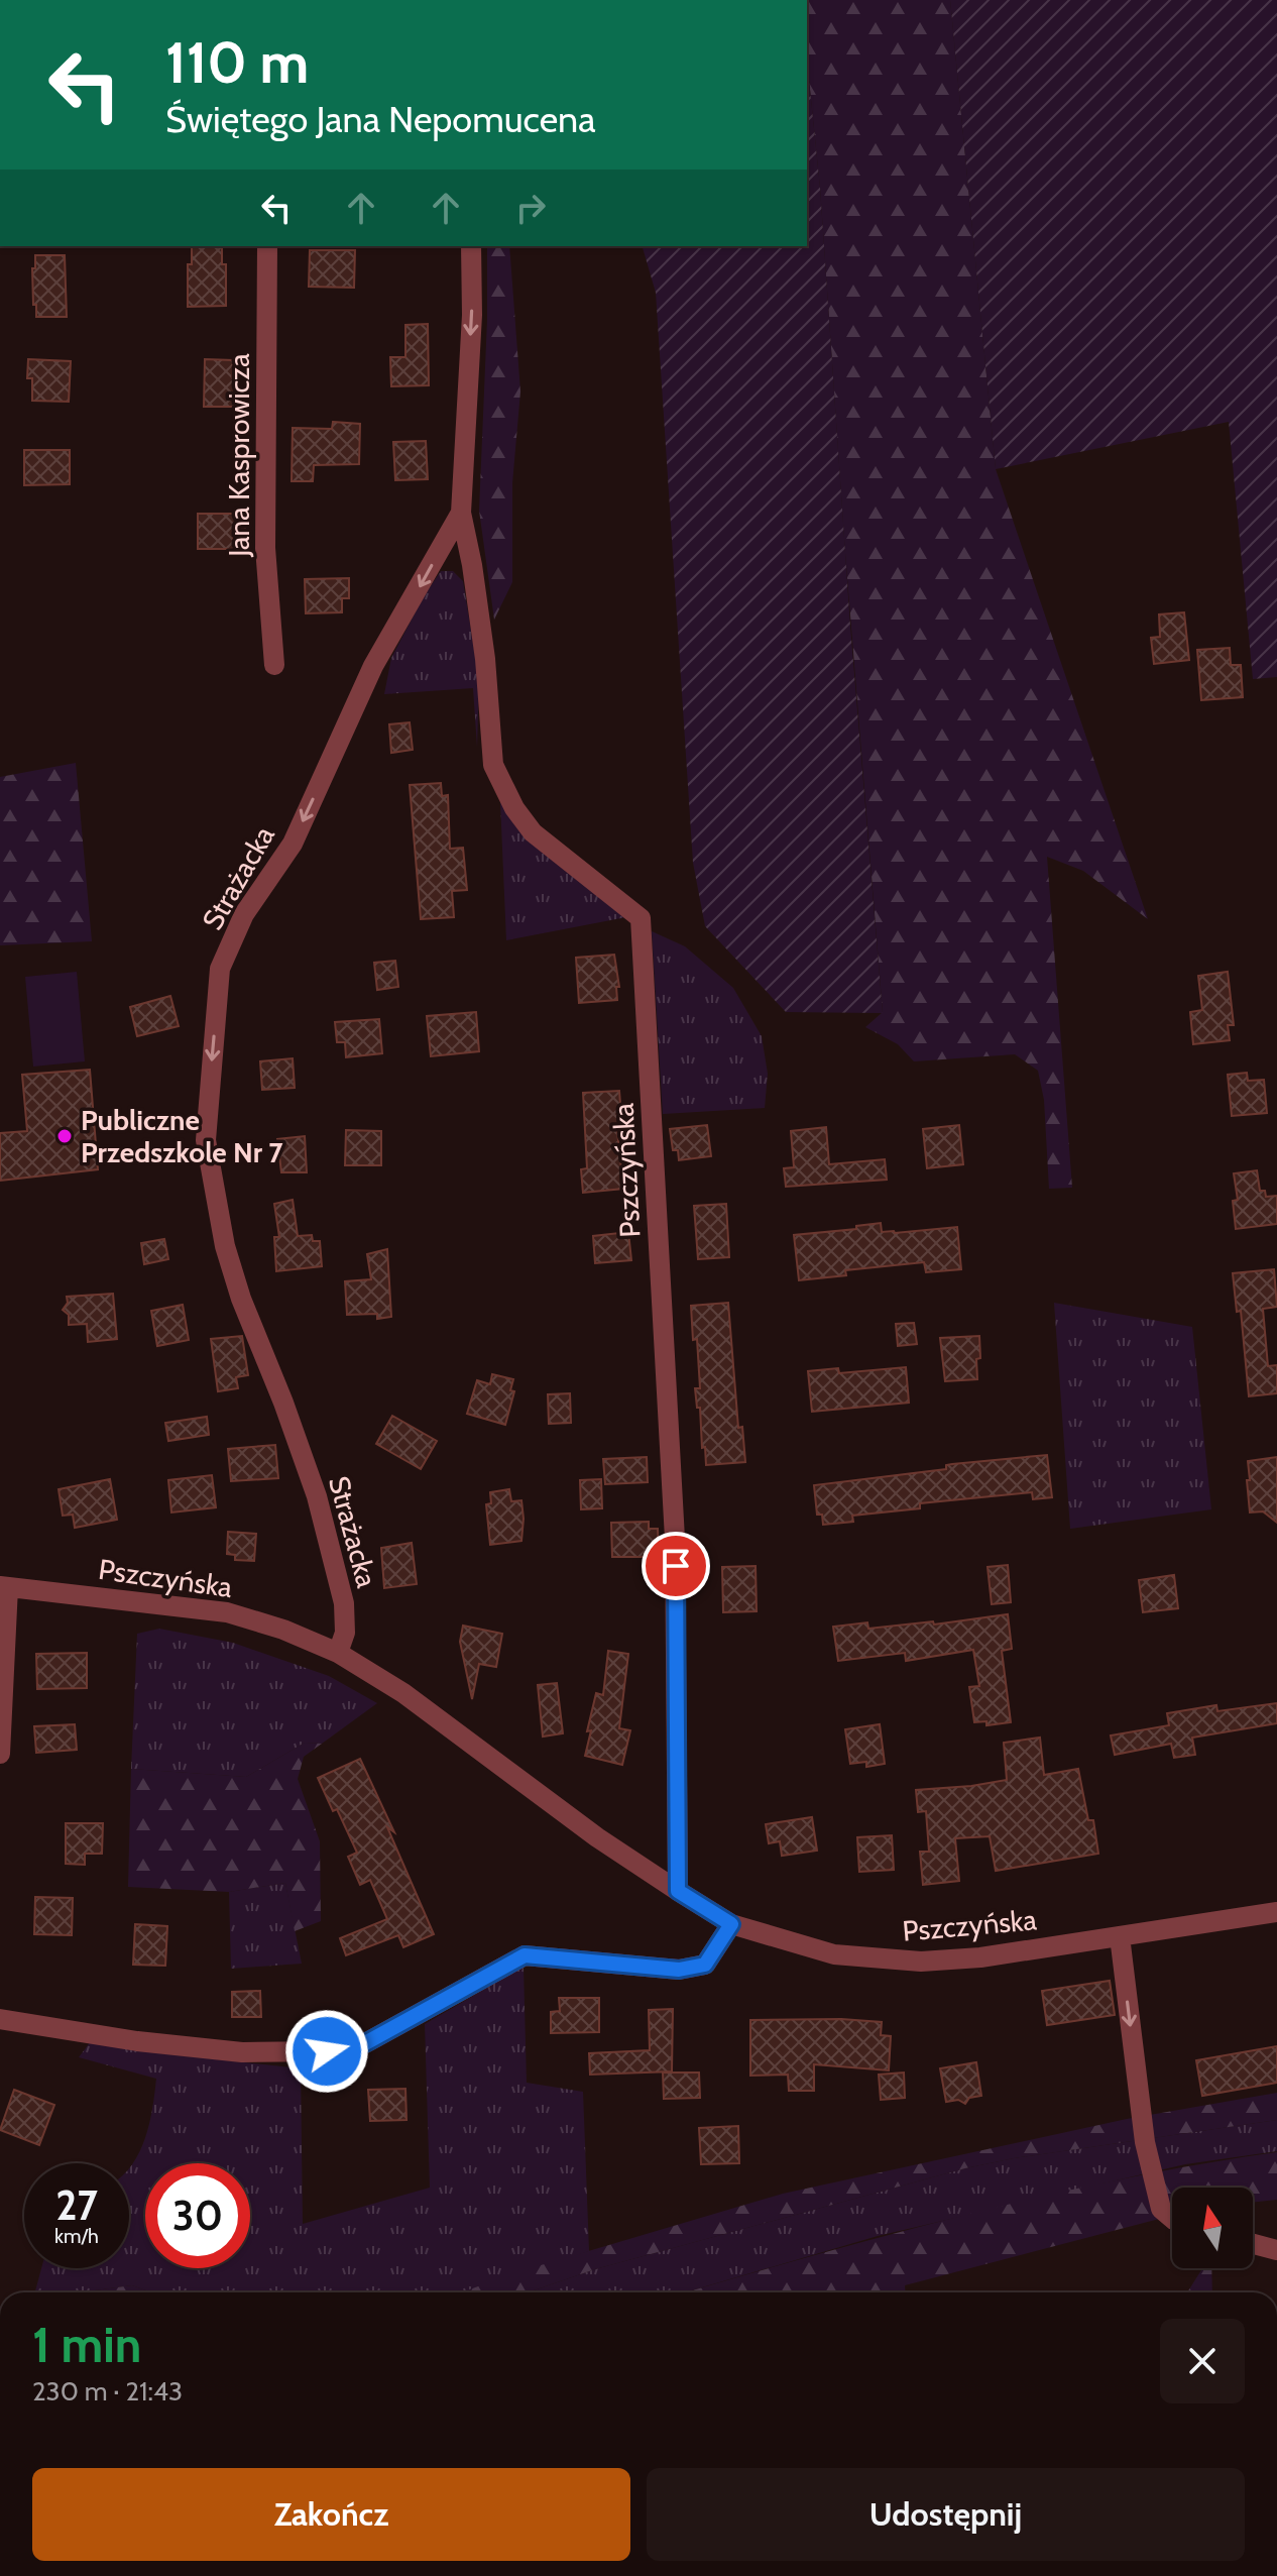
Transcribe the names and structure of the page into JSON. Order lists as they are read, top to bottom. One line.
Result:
{"streets":{"street":["Jana Kasprowicza","Strażacka","Pszczyńska"]},"crossings":[["Strażacka","Pszczyńska"]],"one_way":["Strażacka"],"places":["Publiczne Przedszkole Nr 7"],"north":"top","page":{"turn":["110 m","Świętego Jana Nepomucena"],"speed":"27 km/h","limit":"30","heading":["1 min","230 m · 21:43"],"buttons":["Zakończ","Udostępnij"]}}
